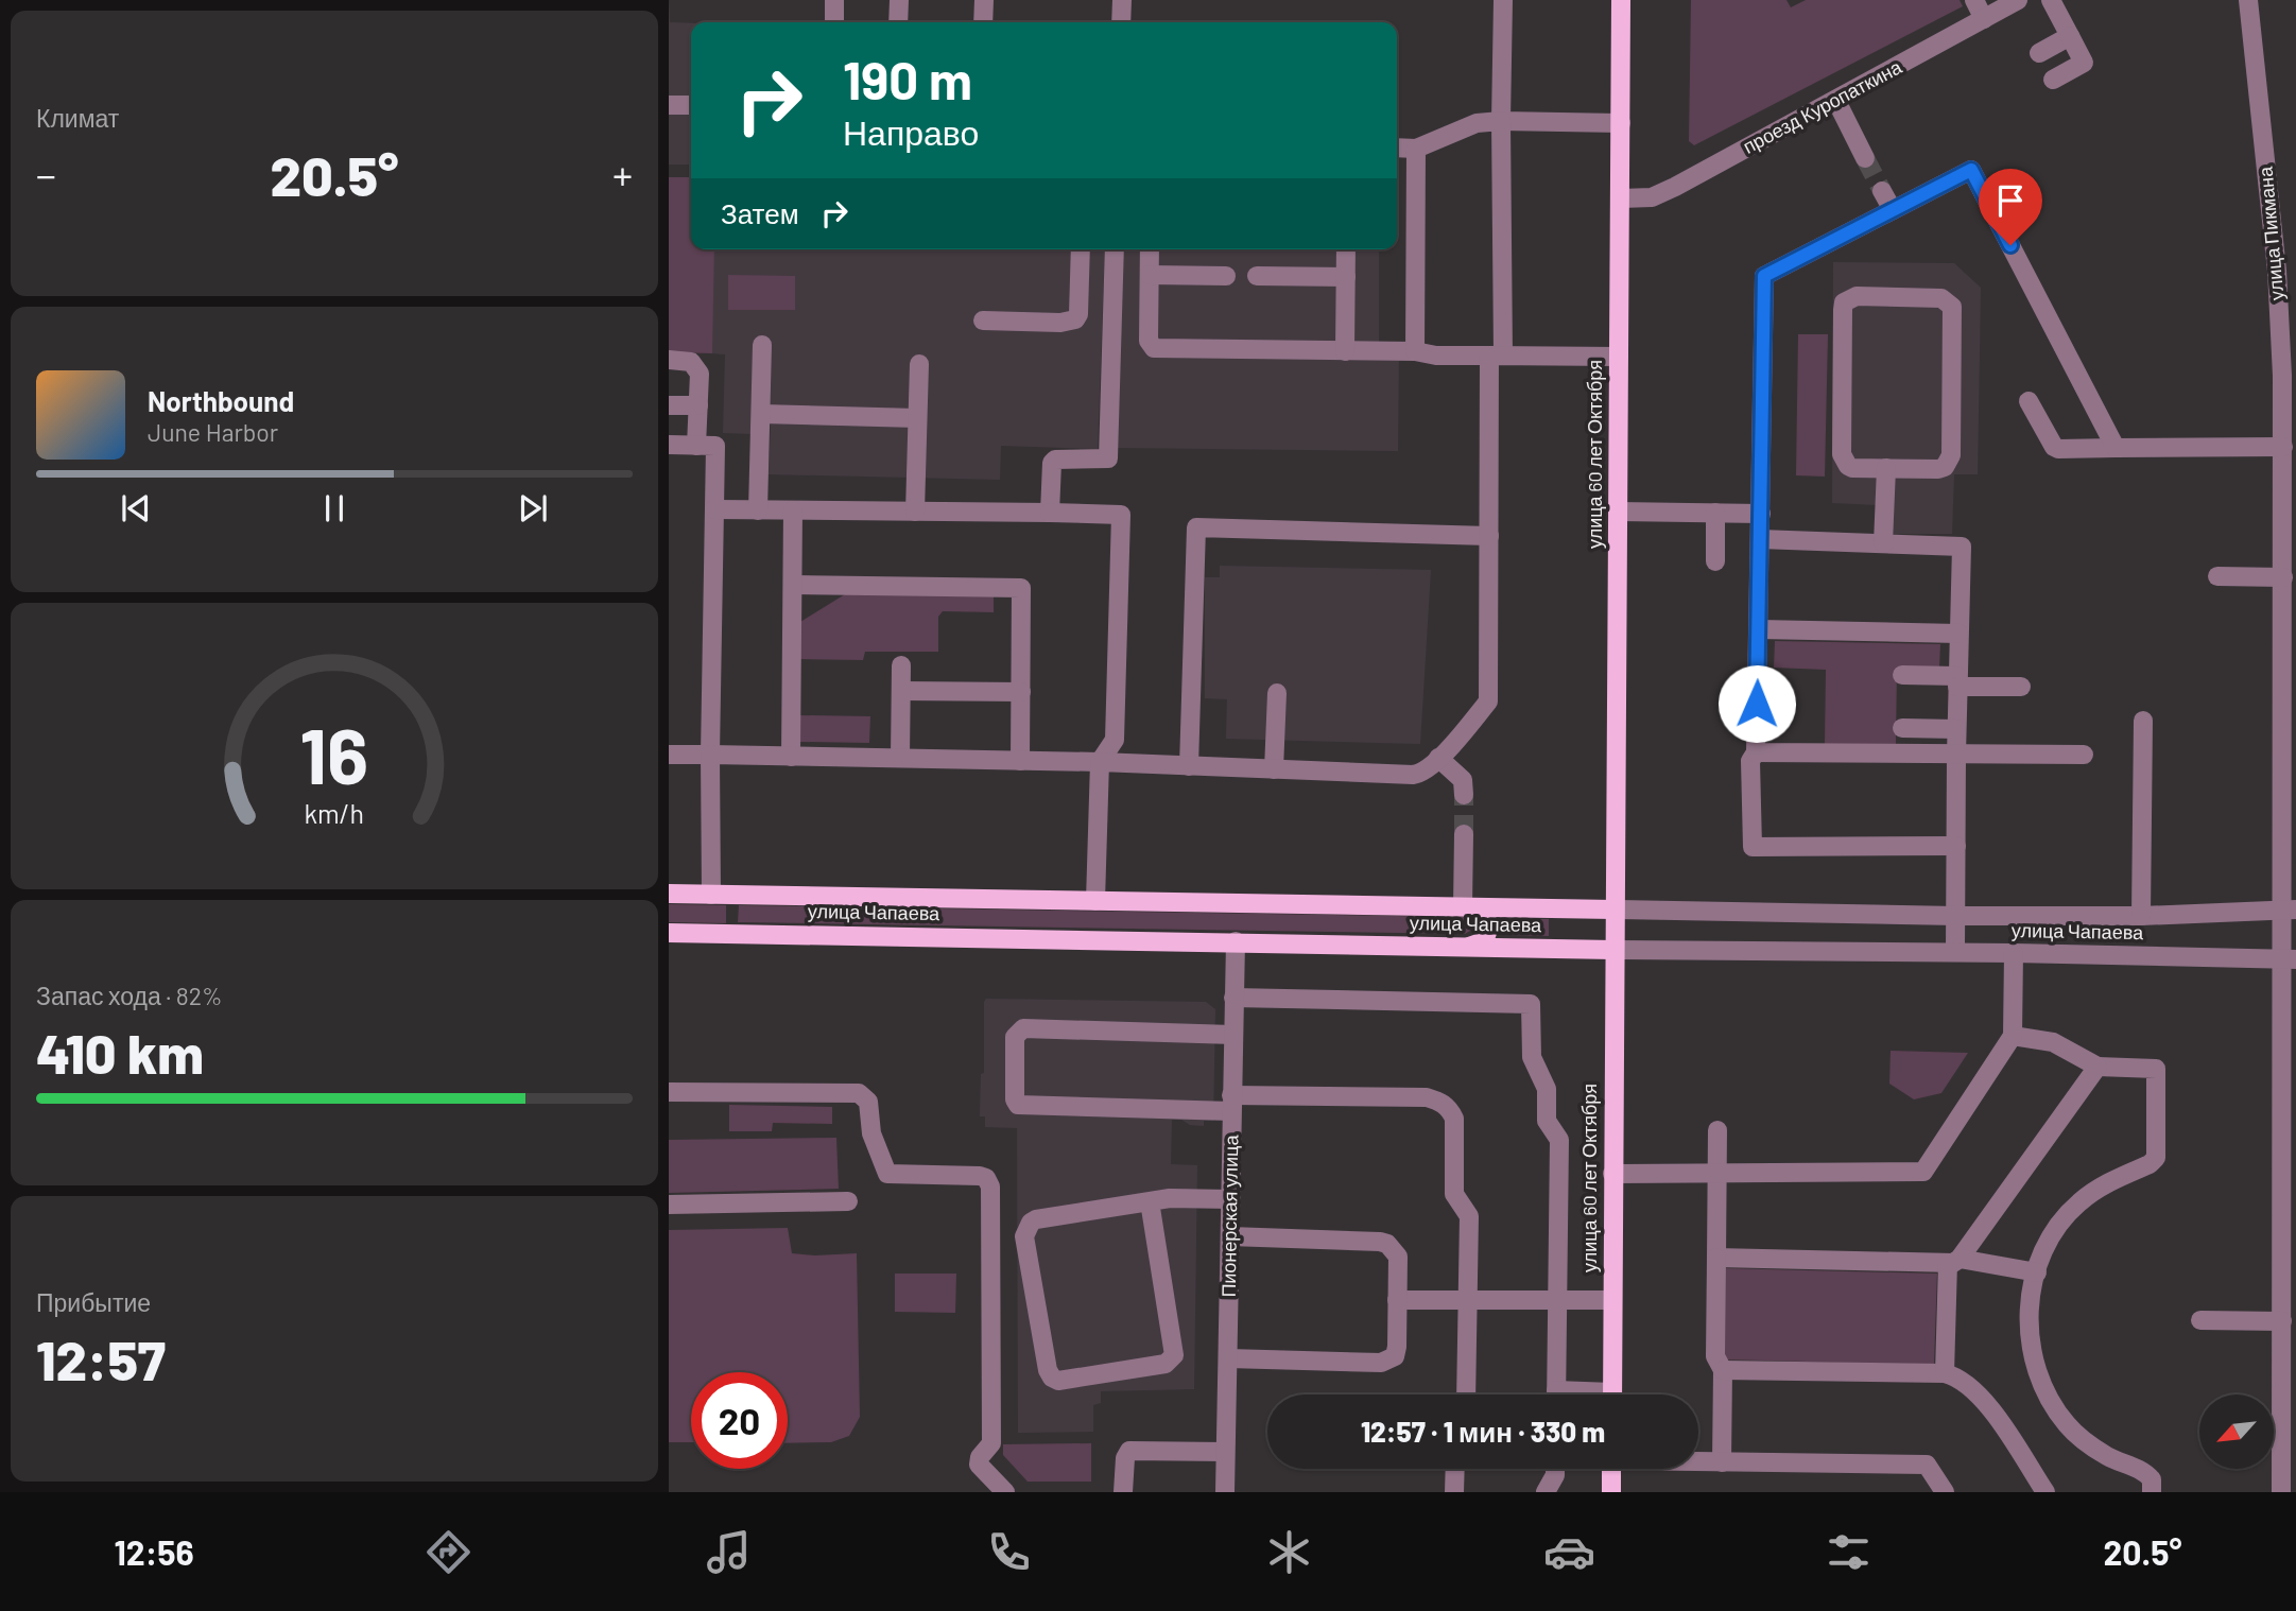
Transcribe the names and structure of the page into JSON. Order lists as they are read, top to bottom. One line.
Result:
{"streets":{"main road":["улица 60 лет Октября","улица Чапаева"],"street":["проезд Куропаткина","улица Пикмана","Пионерская улица"]},"crossings":[["проезд Куропаткина","улица 60 лет Октября"],["улица Пикмана","улица Чапаева"],["улица 60 лет Октября","улица Чапаева"],["улица Чапаева","Пионерская улица"]],"north":"bottom left","page":{"tile":["Климат",["Запас хода · 82%","410 km"],["Прибытие","12:57"]],"turn":["190 m","Направо"],"heat":["−","20.5°","+"],"then":"Затем","song":["Northbound","June Harbor"],"limit":"20","trip":"12:57 · 1 мин · 330 m","tabs":["12:56","20.5°"],"gauge":["16","km/h"]}}
